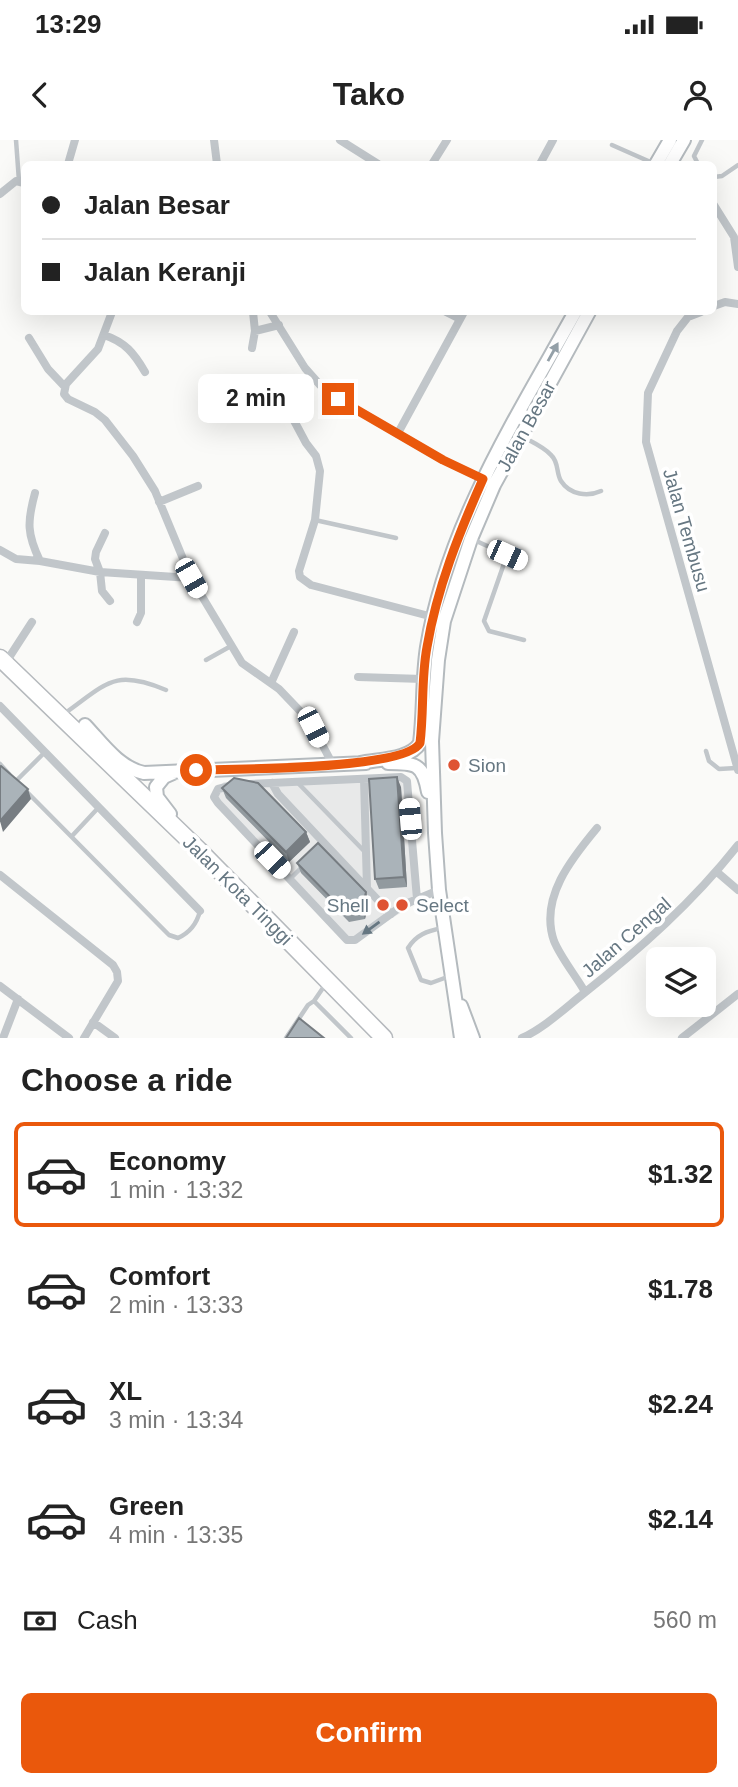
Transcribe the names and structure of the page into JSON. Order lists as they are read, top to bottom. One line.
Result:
{"streets":{"highway":["Jalan Kota Tinggi"],"main road":["Jalan Besar"],"street":["Jalan Tembusu","Jalan Cengal"]},"places":["Sion","Shell","Select"],"page":{"status":"13:29","header":"Tako","banner":["Jalan Besar","Jalan Keranji"],"bubble":"2 min","heading":"Choose a ride","list":[{"name":"Economy","note":"1 min · 13:32","value":"$1.32"},{"name":"Comfort","note":"2 min · 13:33","value":"$1.78"},{"name":"XL","note":"3 min · 13:34","value":"$2.24"},{"name":"Green","note":"4 min · 13:35","value":"$2.14"}],"pay":["Cash","560 m"],"buttons":"Confirm"}}
